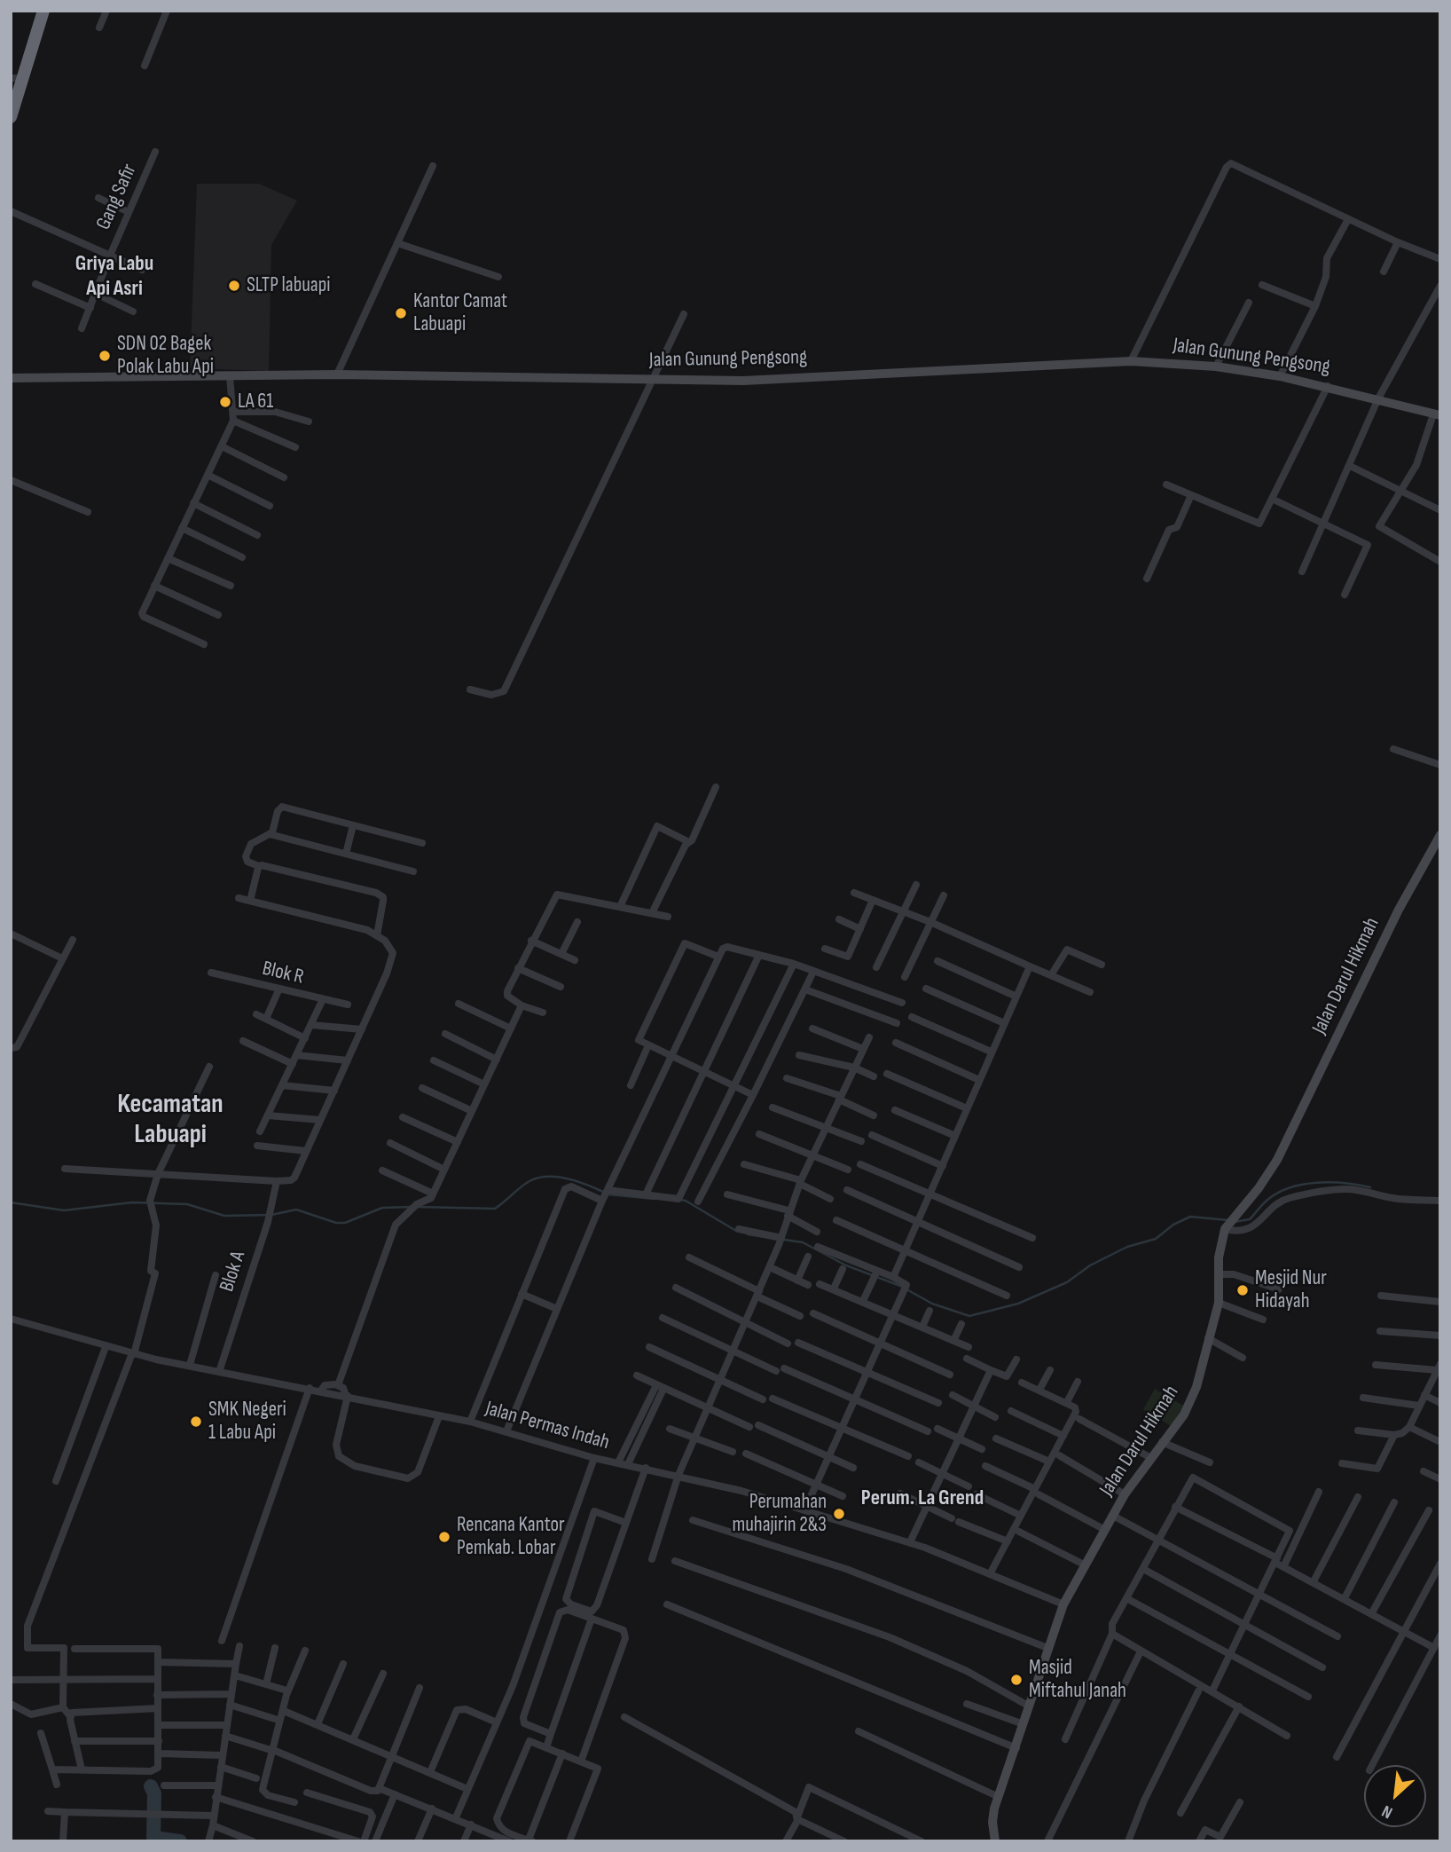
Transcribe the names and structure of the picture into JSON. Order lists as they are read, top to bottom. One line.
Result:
{"streets":{"street":["Gang Safir","Jalan Gunung Pengsong","Blok R","Jalan Darul Hikmah","Blok A","Jalan Permas Indah"]},"crossings":[["Jalan Darul Hikmah","Jalan Permas Indah"],["Blok A","Jalan Permas Indah"]],"districts":["Griya Labu Api Asri","Kecamatan Labuapi","Perum. La Grend"],"places":["SLTP labuapi","Kantor Camat Labuapi","SDN 02 Bagek Polak Labu Api","LA 61","Mesjid Nur Hidayah","SMK Negeri 1 Labu Api","Perumahan muhajirin 2&3","Rencana Kantor Pemkab. Lobar","Masjid Miftahul Janah"],"north":"bottom left"}
